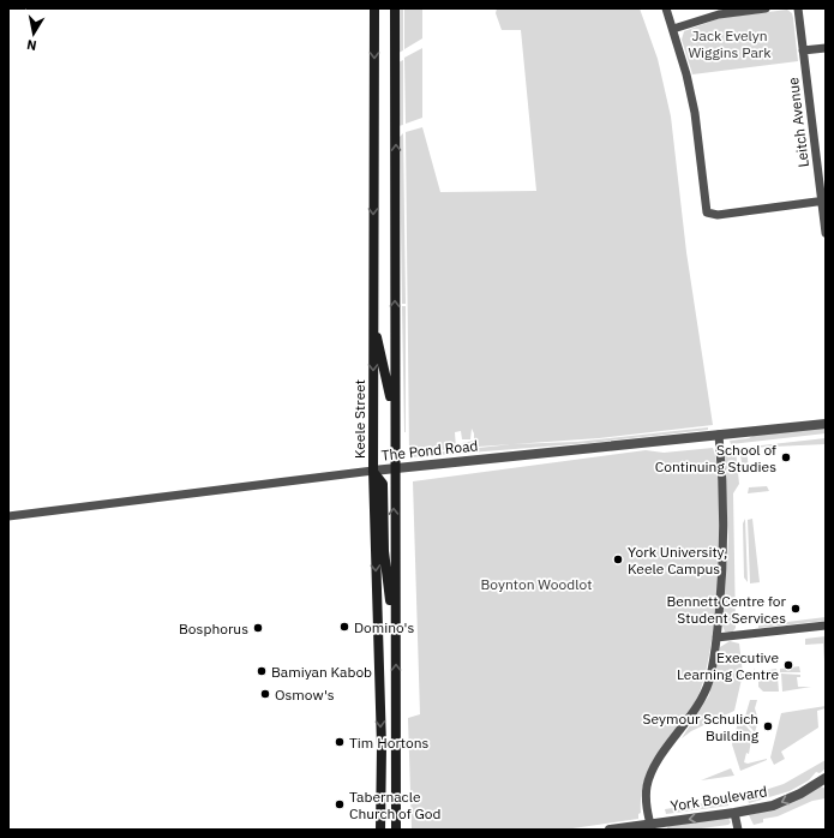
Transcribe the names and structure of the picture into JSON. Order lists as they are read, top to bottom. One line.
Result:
{"streets":{"main road":["Keele Street"],"street":["Leitch Avenue","The Pond Road","York Boulevard"]},"crossings":[["Keele Street","The Pond Road"]],"one_way":["York Boulevard"],"parks":["Jack Evelyn Wiggins Park","Boynton Woodlot"],"places":["School of Continuing Studies","York University, Keele Campus","Bennett Centre for Student Services","Domino's","Bosphorus","Executive Learning Centre","Bamiyan Kabob","Osmow's","Seymour Schulich Building","Tim Hortons","Tabernacle Church of God"],"north":"bottom"}
